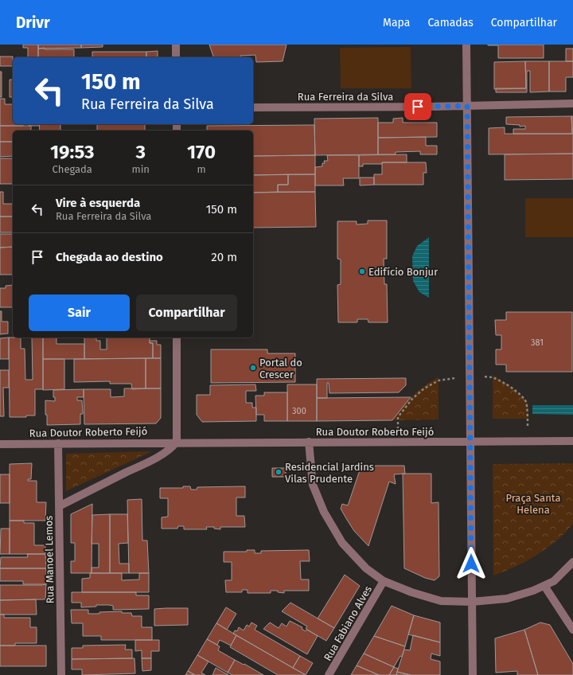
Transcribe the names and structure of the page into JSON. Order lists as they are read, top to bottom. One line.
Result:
{"streets":{"street":["Rua Ferreira da Silva","Rua Doutor Roberto Feijó","Rua Manoel Lemos","Rua Fabiano Alves"]},"crossings":[["Rua Doutor Roberto Feijó","Rua Manoel Lemos"]],"parks":["Praça Santa Helena"],"places":["Edifício Bonjur","Portal do Crescer","Residencial Jardins Vilas Prudente"],"house_numbers":["381","300"],"page":{"header":"Drivr","nav":["Mapa","Camadas","Compartilhar"],"turn":["150 m","Rua Ferreira da Silva"],"eta":["19:53","Chegada","3","min","170","m"],"list":[{"name":"Vire à esquerda","note":"Rua Ferreira da Silva","value":"150 m"},{"name":"Chegada ao destino","value":"20 m"}],"buttons":["Sair","Compartilhar"]}}
